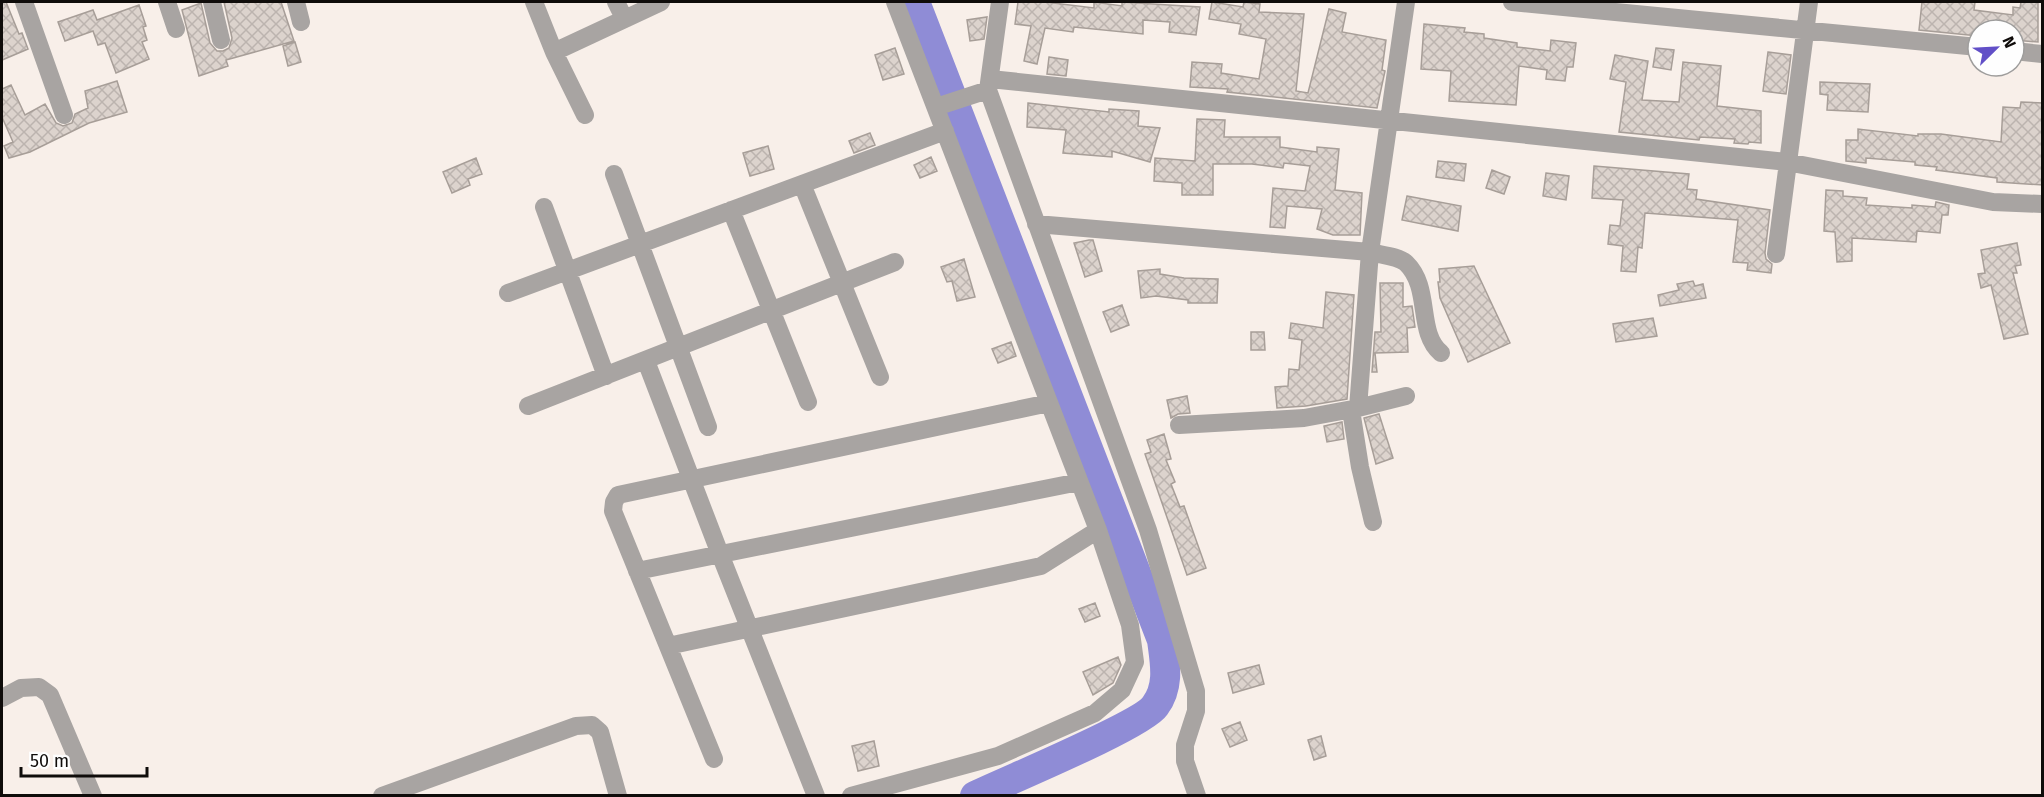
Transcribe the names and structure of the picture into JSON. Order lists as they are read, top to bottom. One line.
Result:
{"scale_bar":"50 m","north":"top right"}
